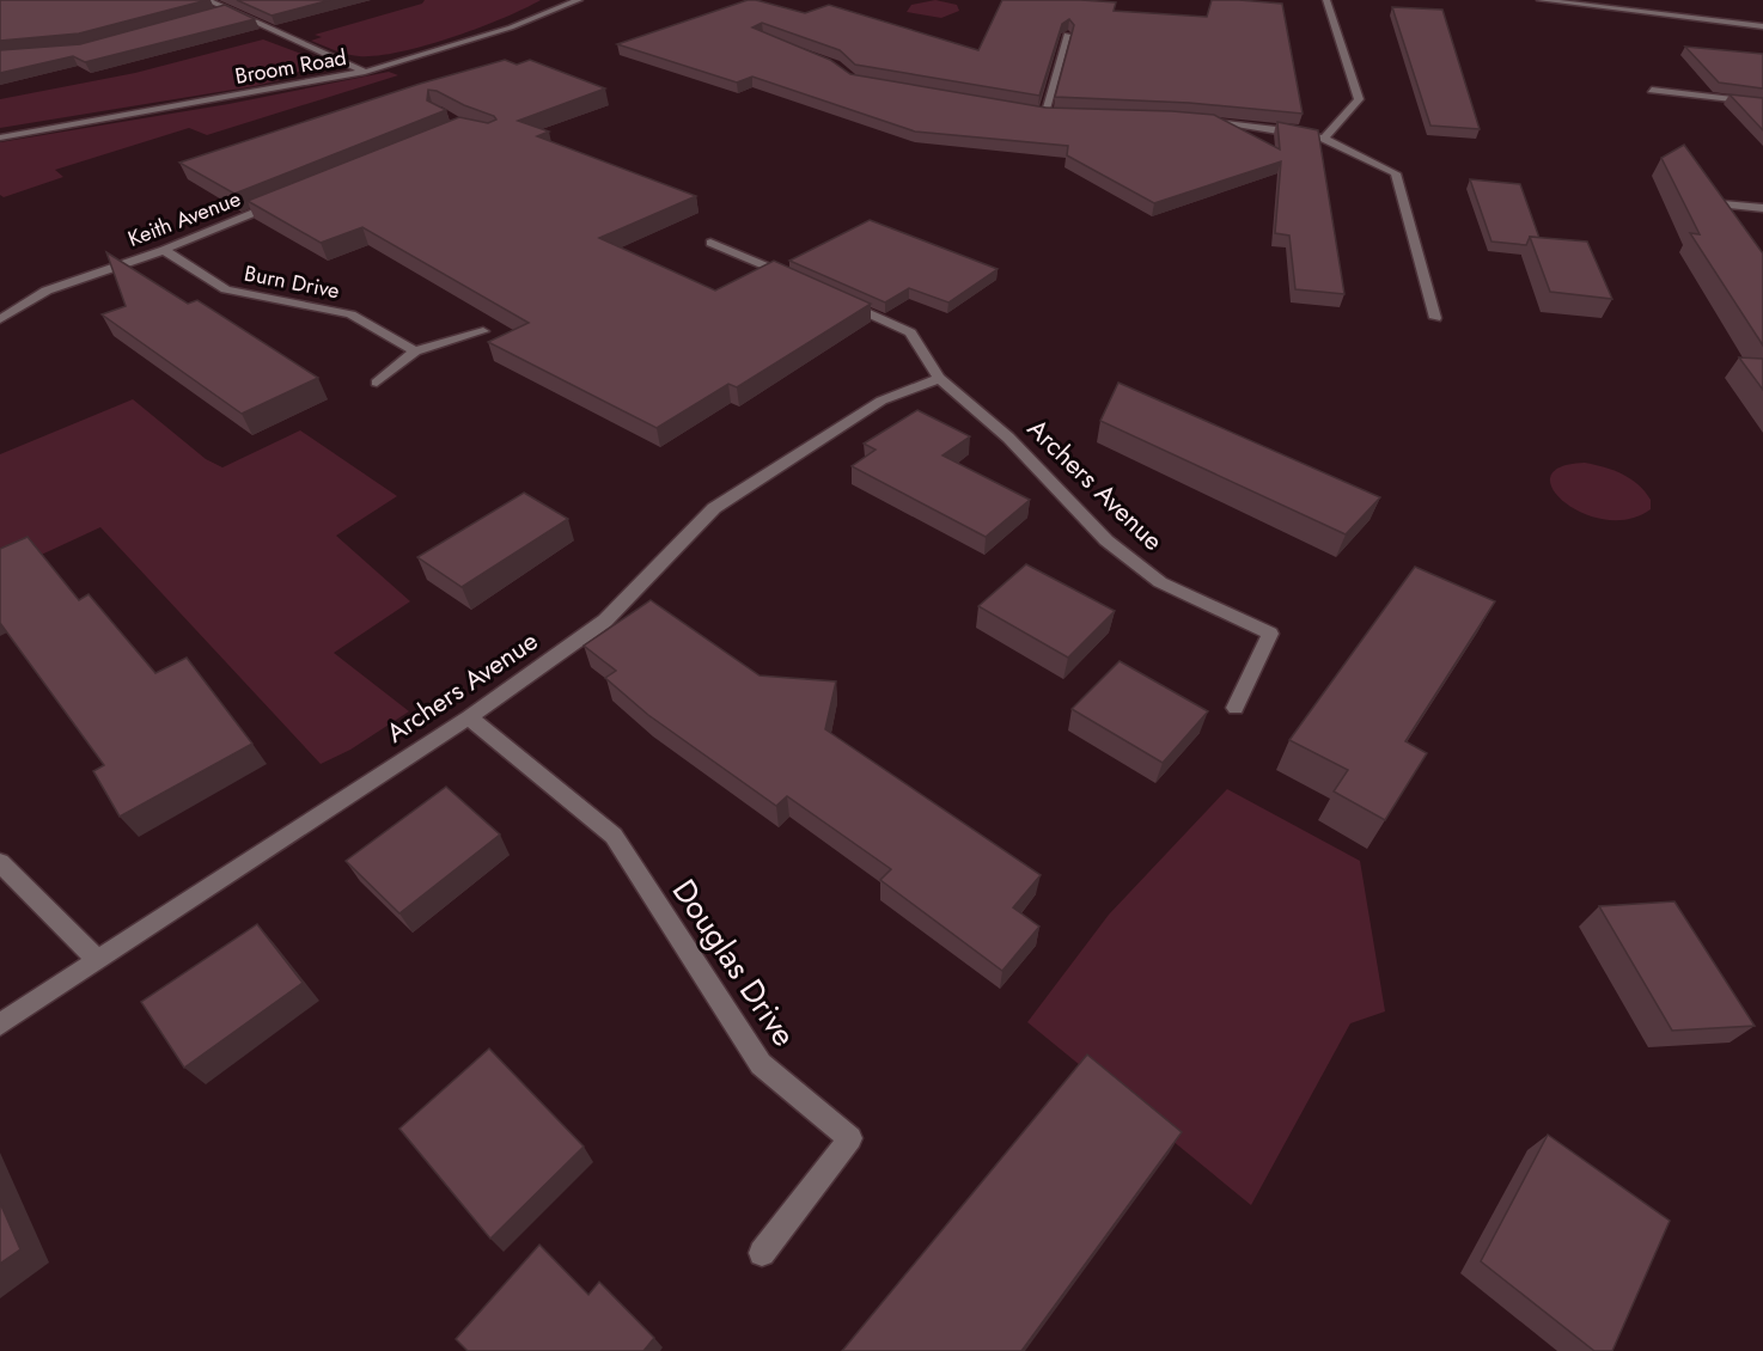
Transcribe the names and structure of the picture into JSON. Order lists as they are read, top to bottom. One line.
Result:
{"streets":{"street":["Broom Road","Keith Avenue","Burn Drive","Archers Avenue","Douglas Drive"]},"crossings":[["Keith Avenue","Burn Drive"],["Archers Avenue","Douglas Drive"]]}
